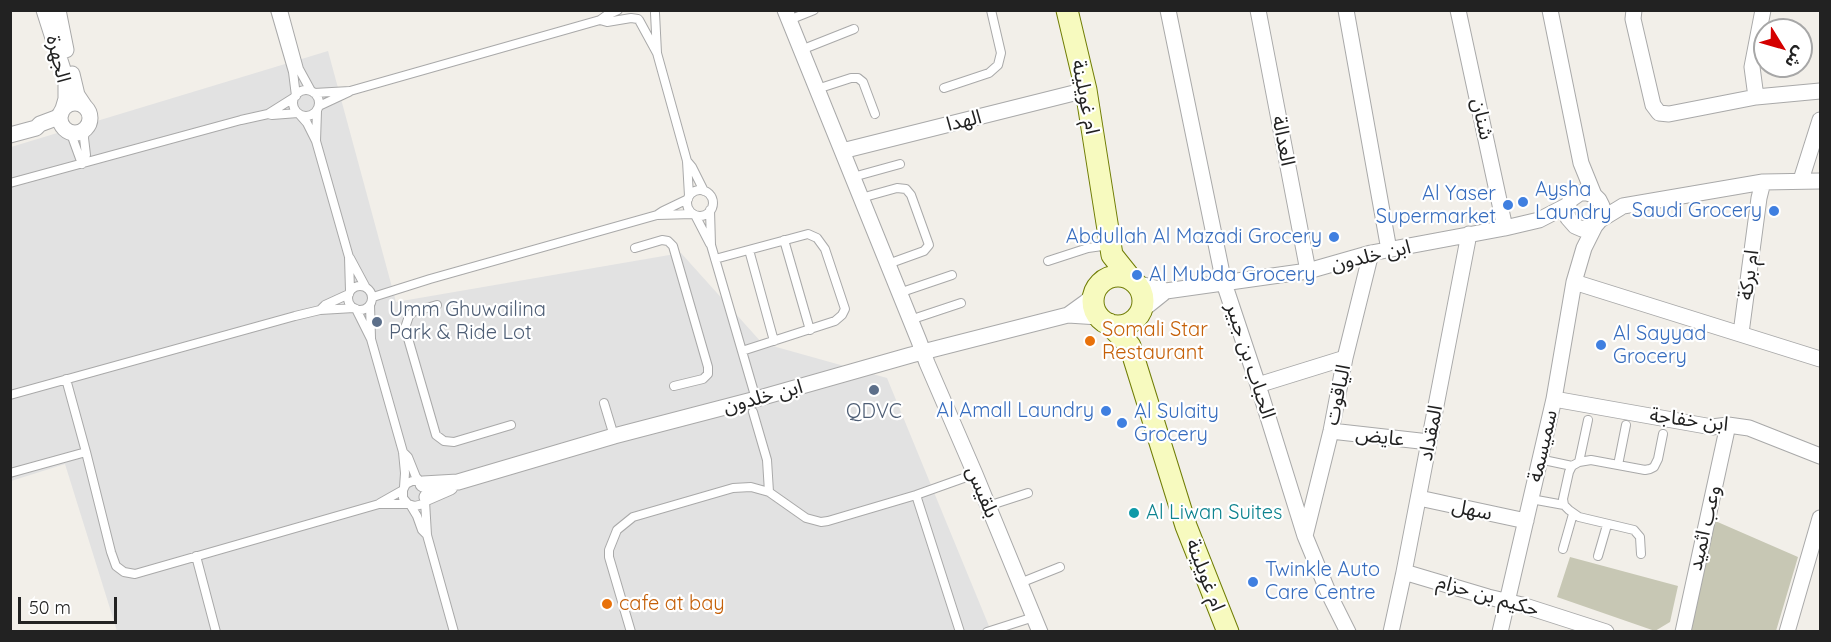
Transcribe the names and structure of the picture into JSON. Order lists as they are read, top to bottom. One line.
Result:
{"streets":{"street":["الجهرة","ام غويلينة","شنان","الهدا","العدالة","ابن خلدون","ام بركة","الحباب بن جبير","الياقوت","ابن خفاجة","المقداد","عايض","سميسمة","بلقيس","سهل","وعب اثميد","حكيم بن حزام"]},"crossings":[["ام غويلينة","الهدا"],["ام غويلينة","ابن خلدون"],["شنان","ابن خلدون"],["الهدا","بلقيس"],["العدالة","ابن خلدون"],["ابن خلدون","الحباب بن جبير"],["ابن خلدون","الياقوت"],["ابن خلدون","المقداد"],["ابن خلدون","سميسمة"],["ابن خلدون","بلقيس"],["الحباب بن جبير","الياقوت"],["الياقوت","عايض"],["ابن خفاجة","سميسمة"],["ابن خفاجة","وعب اثميد"],["المقداد","عايض"],["المقداد","سهل"],["المقداد","حكيم بن حزام"],["سميسمة","سهل"],["سميسمة","حكيم بن حزام"]],"places":["Aysha Laundry","Al Yaser Supermarket","Saudi Grocery","Abdullah Al Mazadi Grocery","Al Mubda Grocery","Umm Ghuwailina Park & Ride Lot","Somali Star Restaurant","Al Sayyad Grocery","QDVC","Al Amall Laundry","Al Sulaity Grocery","Al Liwan Suites","Twinkle Auto Care Centre","cafe at bay"],"scale_bar":"50 m","north":"bottom right"}
